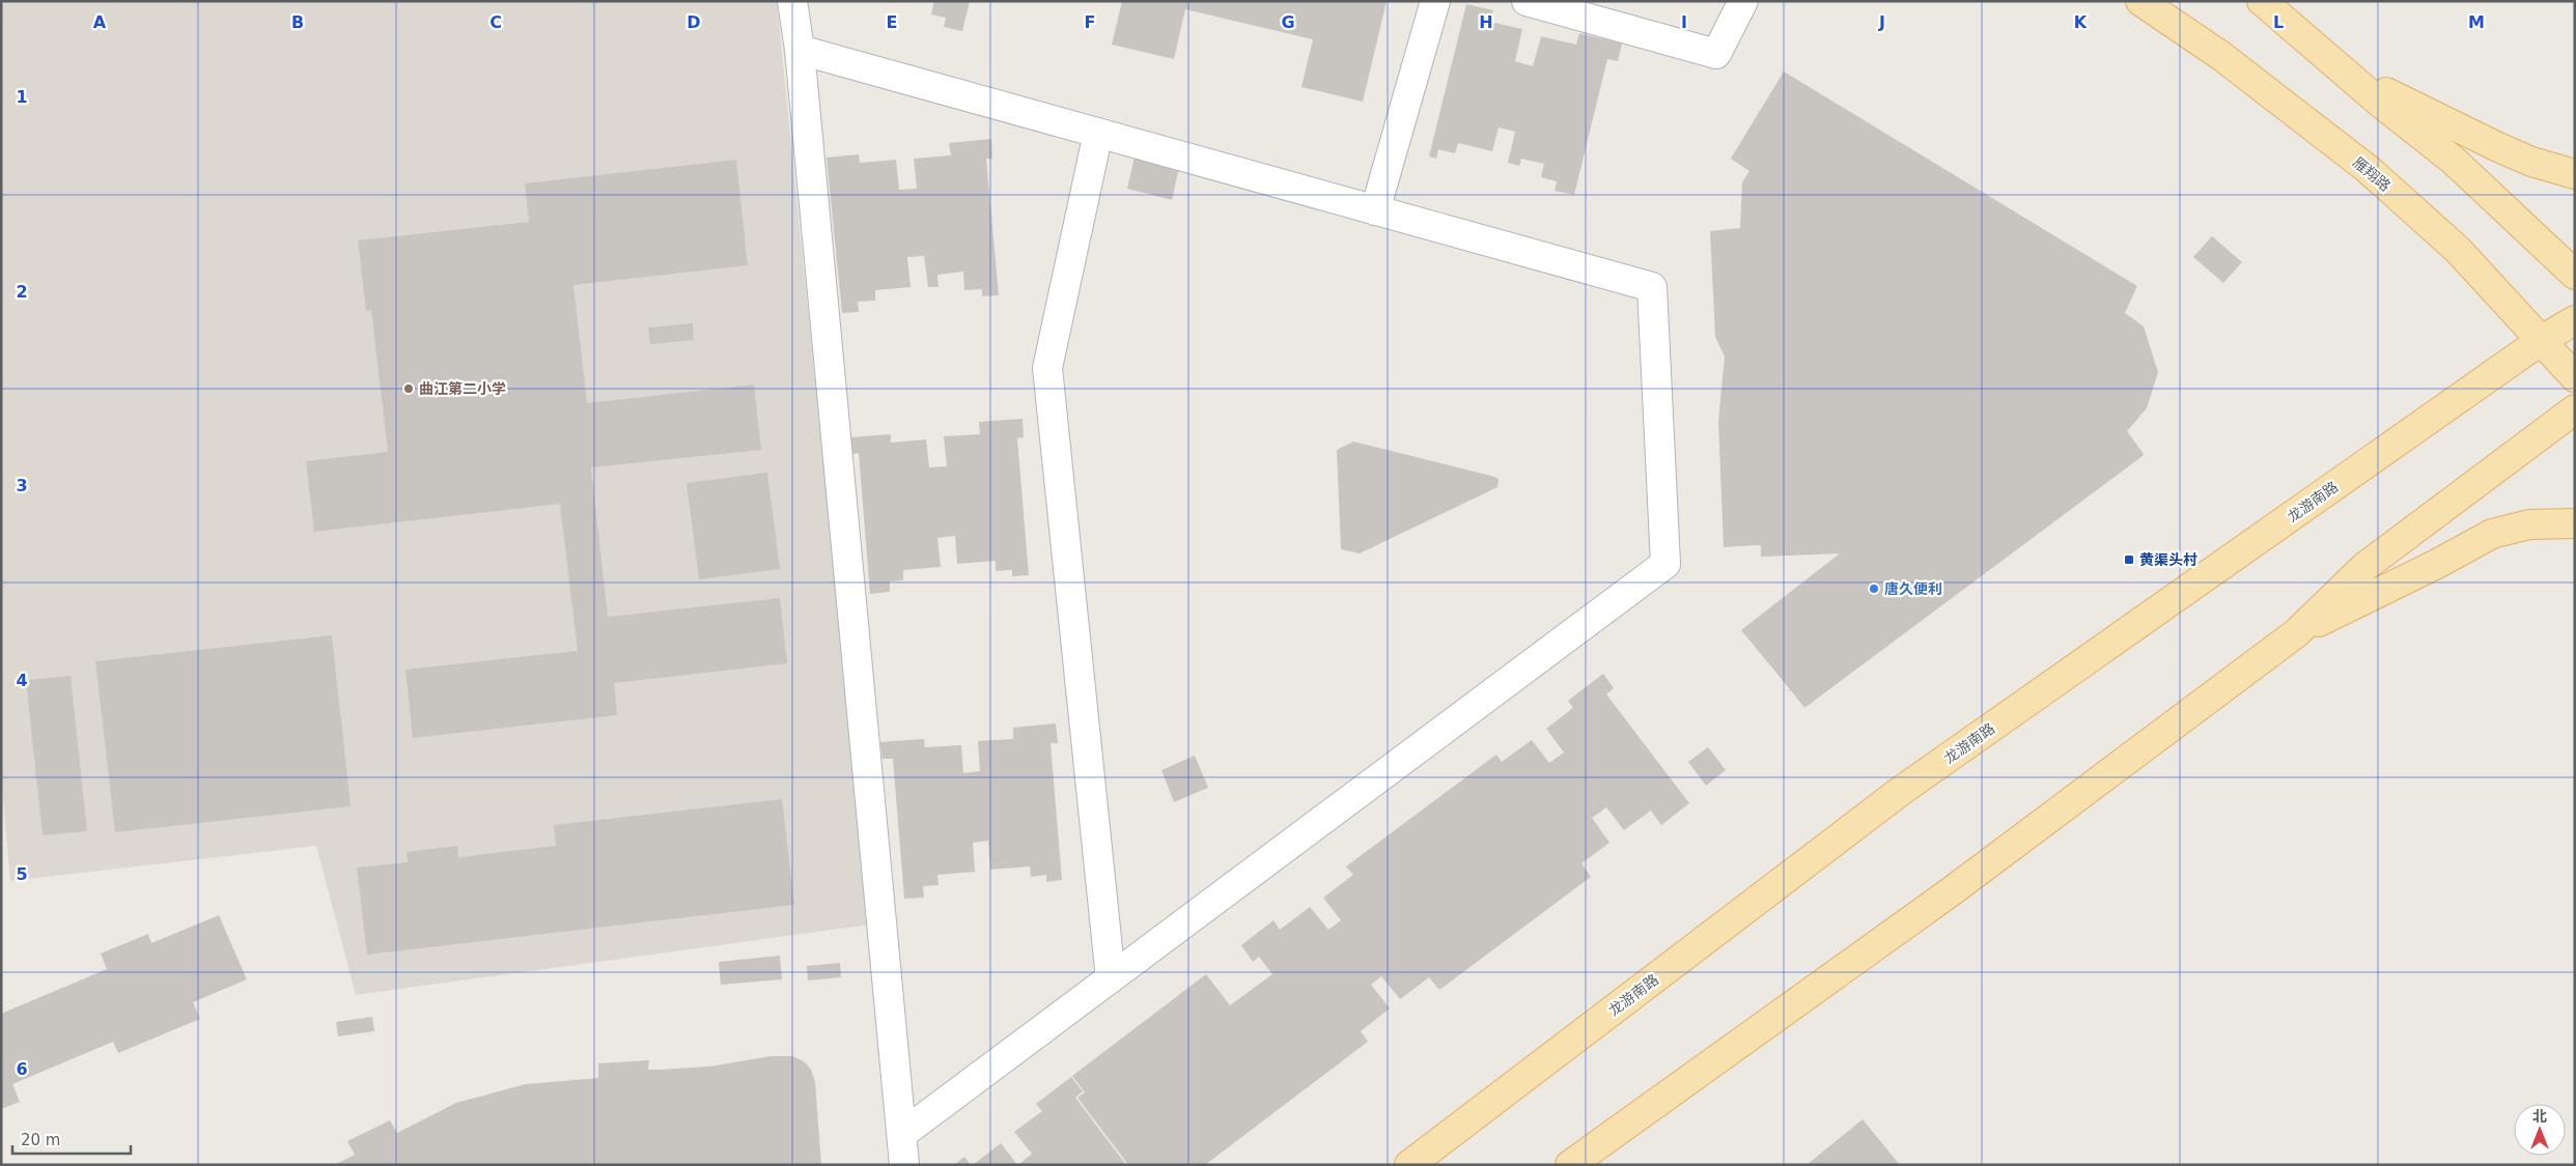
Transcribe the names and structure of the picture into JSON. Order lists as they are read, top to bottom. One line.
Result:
{"streets":{"main road":["雁翔路","龙游南路"]},"crossings":[["雁翔路","龙游南路"]],"places":{"other":["曲江第二小学","唐久便利"],"transit":["黄渠头村"]},"scale_bar":"20 m","north":"top","grid":{"columns":["A","B","C","D","E","F","G","H","I","J","K","L","M"],"rows":["1","2","3","4","5","6"]}}
